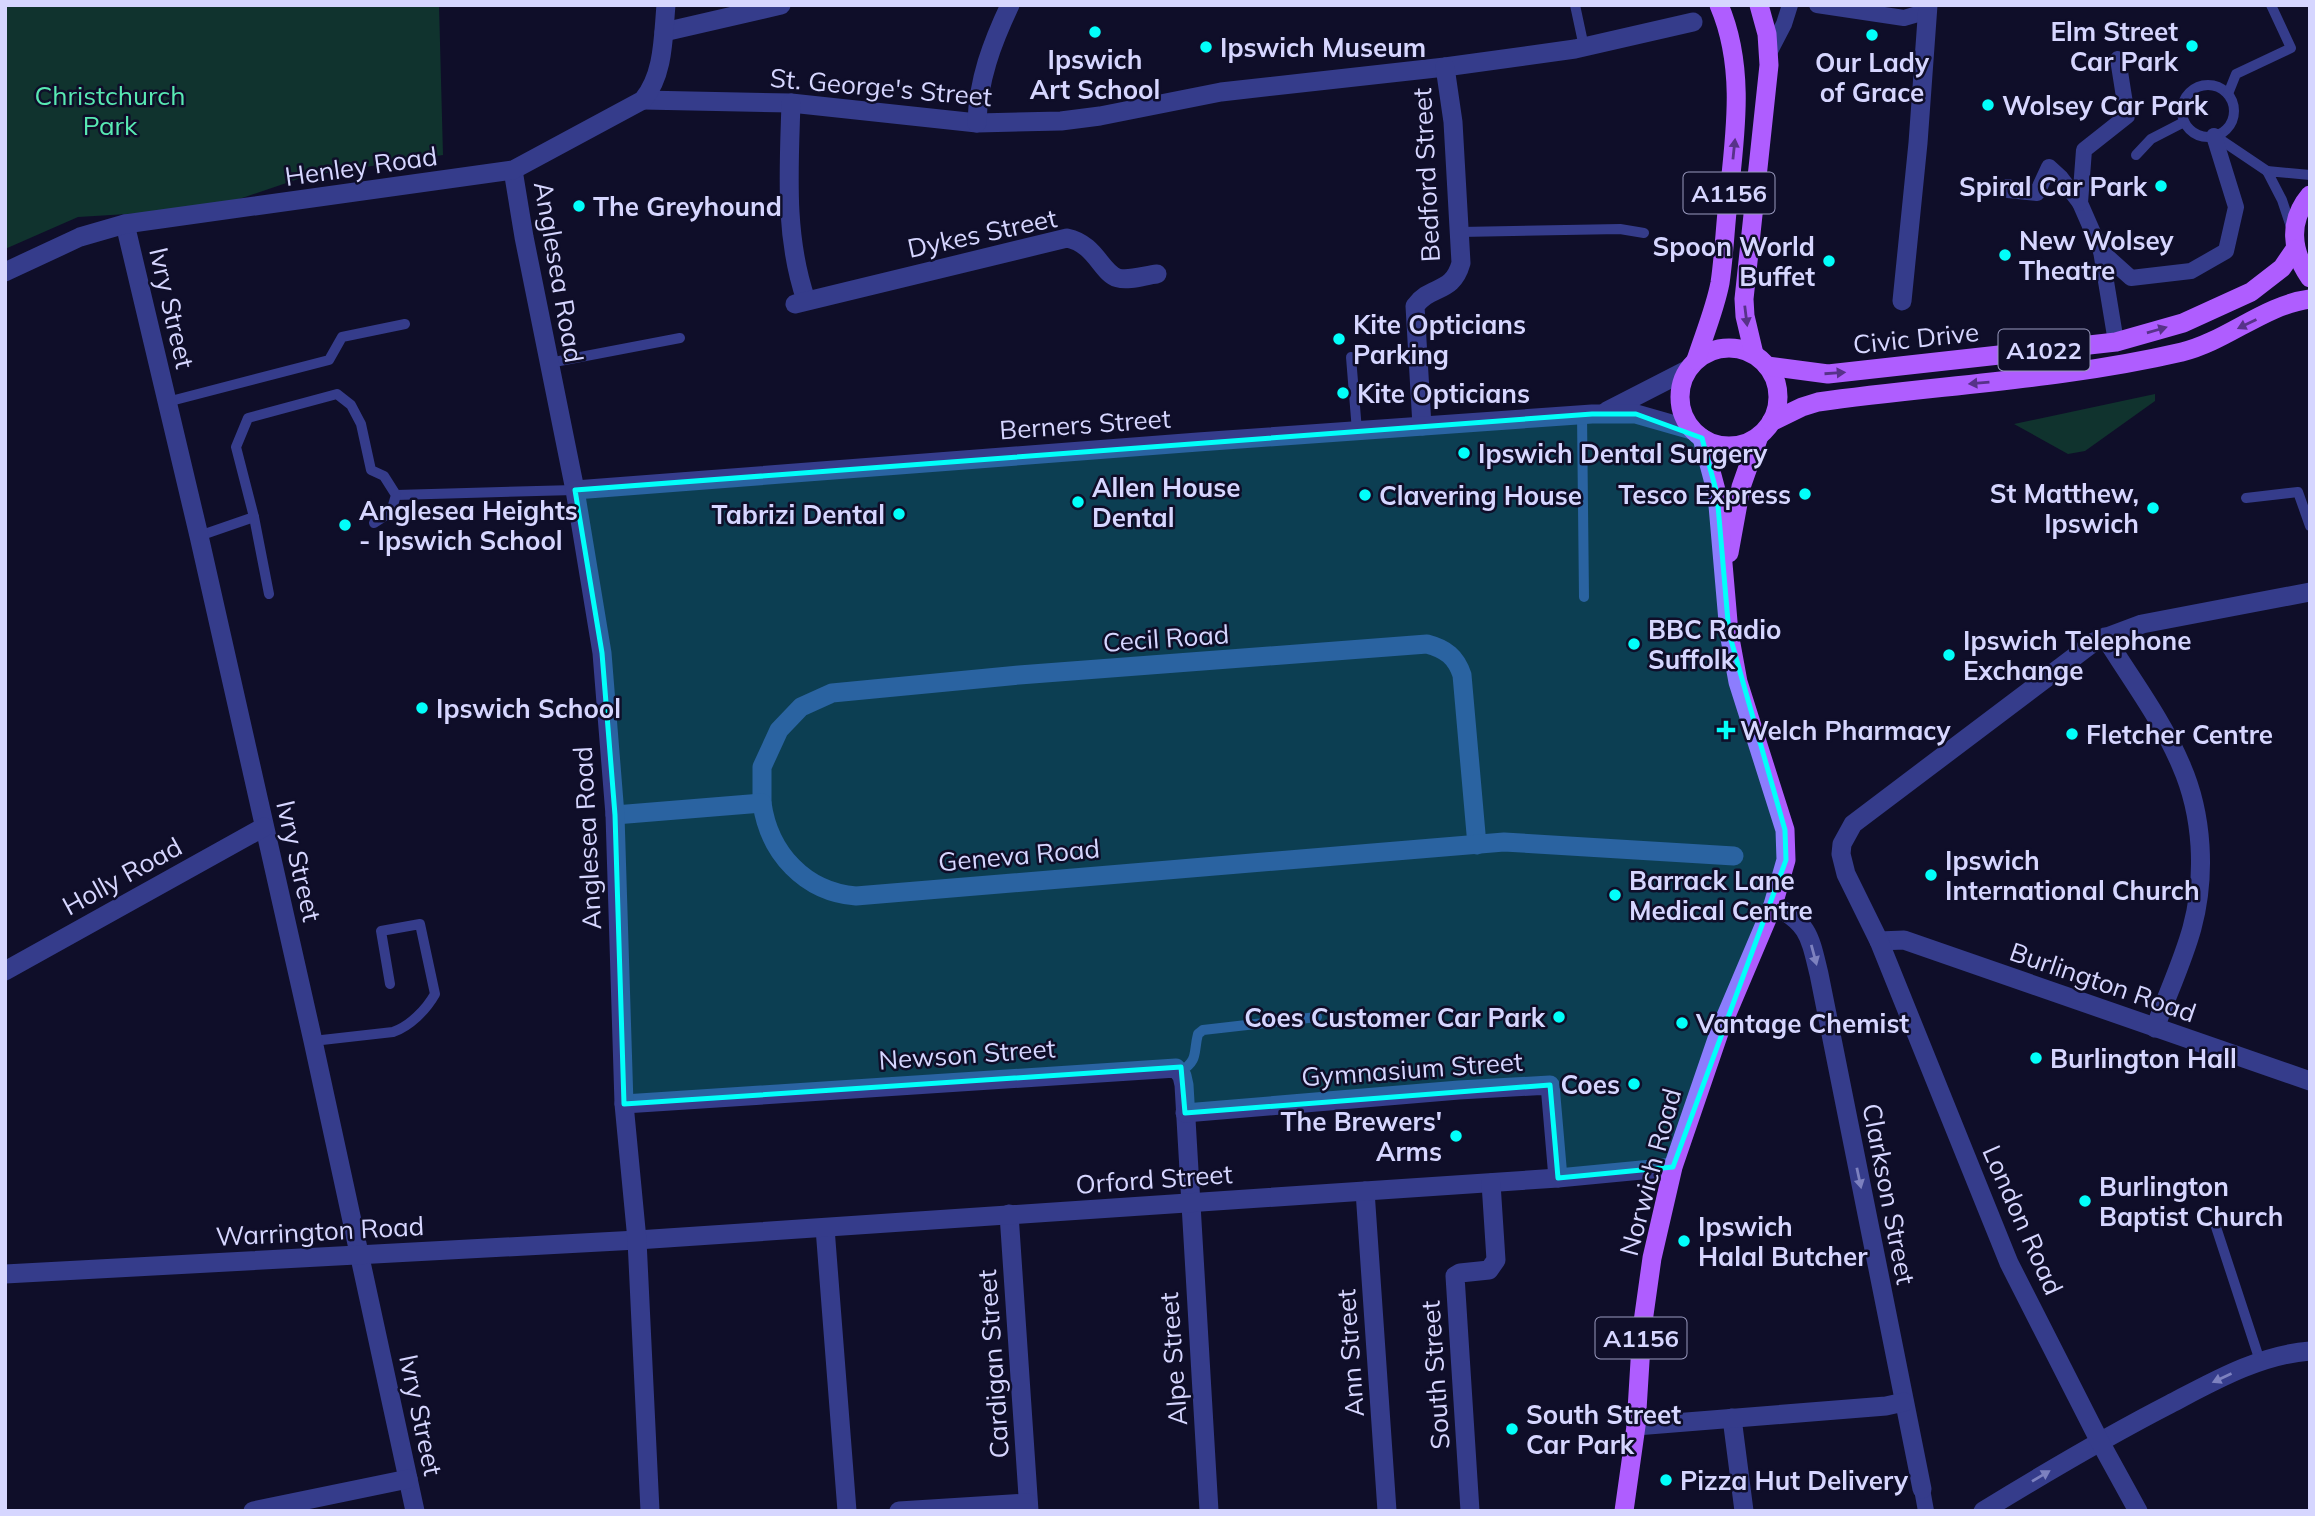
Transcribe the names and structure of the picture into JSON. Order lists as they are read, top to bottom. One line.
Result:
{"streets":{"main road":["A1156","Civic Drive","A1022","Norwich Road"],"street":["St. George's Street","Henley Road","Bedford Street","Dykes Street","Anglesea Road","Ivry Street","Berners Street","Cecil Road","Geneva Road","Holly Road","Burlington Road","Newson Street","Gymnasium Street","Orford Street","Clarkson Street","London Road","Warrington Road","Ann Street","Alpe Street","Cardigan Street","South Street"]},"crossings":[["St. George's Street","Henley Road"],["St. George's Street","Bedford Street"],["St. George's Street","Dykes Street"],["Henley Road","Anglesea Road"],["Henley Road","Ivry Street"],["Bedford Street","Berners Street"],["A1156","Civic Drive"],["A1156","Berners Street"],["Anglesea Road","Berners Street"],["Anglesea Road","Newson Street"],["Anglesea Road","Orford Street"],["Anglesea Road","Warrington Road"],["Ivry Street","Holly Road"],["Ivry Street","Warrington Road"],["Civic Drive","Berners Street"],["Cecil Road","Geneva Road"],["Burlington Road","London Road"],["Gymnasium Street","Orford Street"],["Norwich Road","Orford Street"],["Norwich Road","Clarkson Street"],["Orford Street","Warrington Road"],["Orford Street","Ann Street"],["Orford Street","Alpe Street"],["Orford Street","Cardigan Street"],["Orford Street","South Street"]],"one_way":["Clarkson Street"],"parks":["Christchurch Park"],"places":{"other":["Ipswich Art School","Our Lady of Grace","Elm Street Car Park","Ipswich Museum","Wolsey Car Park","Spiral Car Park","The Greyhound","New Wolsey Theatre","Spoon World Buffet","Kite Opticians Parking","Kite Opticians","Ipswich Dental Surgery","Tesco Express","Clavering House","Allen House Dental","St Matthew, Ipswich","Tabrizi Dental","Anglesea Heights - Ipswich School","BBC Radio Suffolk","Ipswich Telephone Exchange","Ipswich School","Fletcher Centre","Ipswich International Church","Barrack Lane Medical Centre","Coes Customer Car Park","Vantage Chemist","Burlington Hall","Coes","The Brewers' Arms","Burlington Baptist Church","Ipswich Halal Butcher","South Street Car Park","Pizza Hut Delivery"],"health":["Welch Pharmacy"]}}
